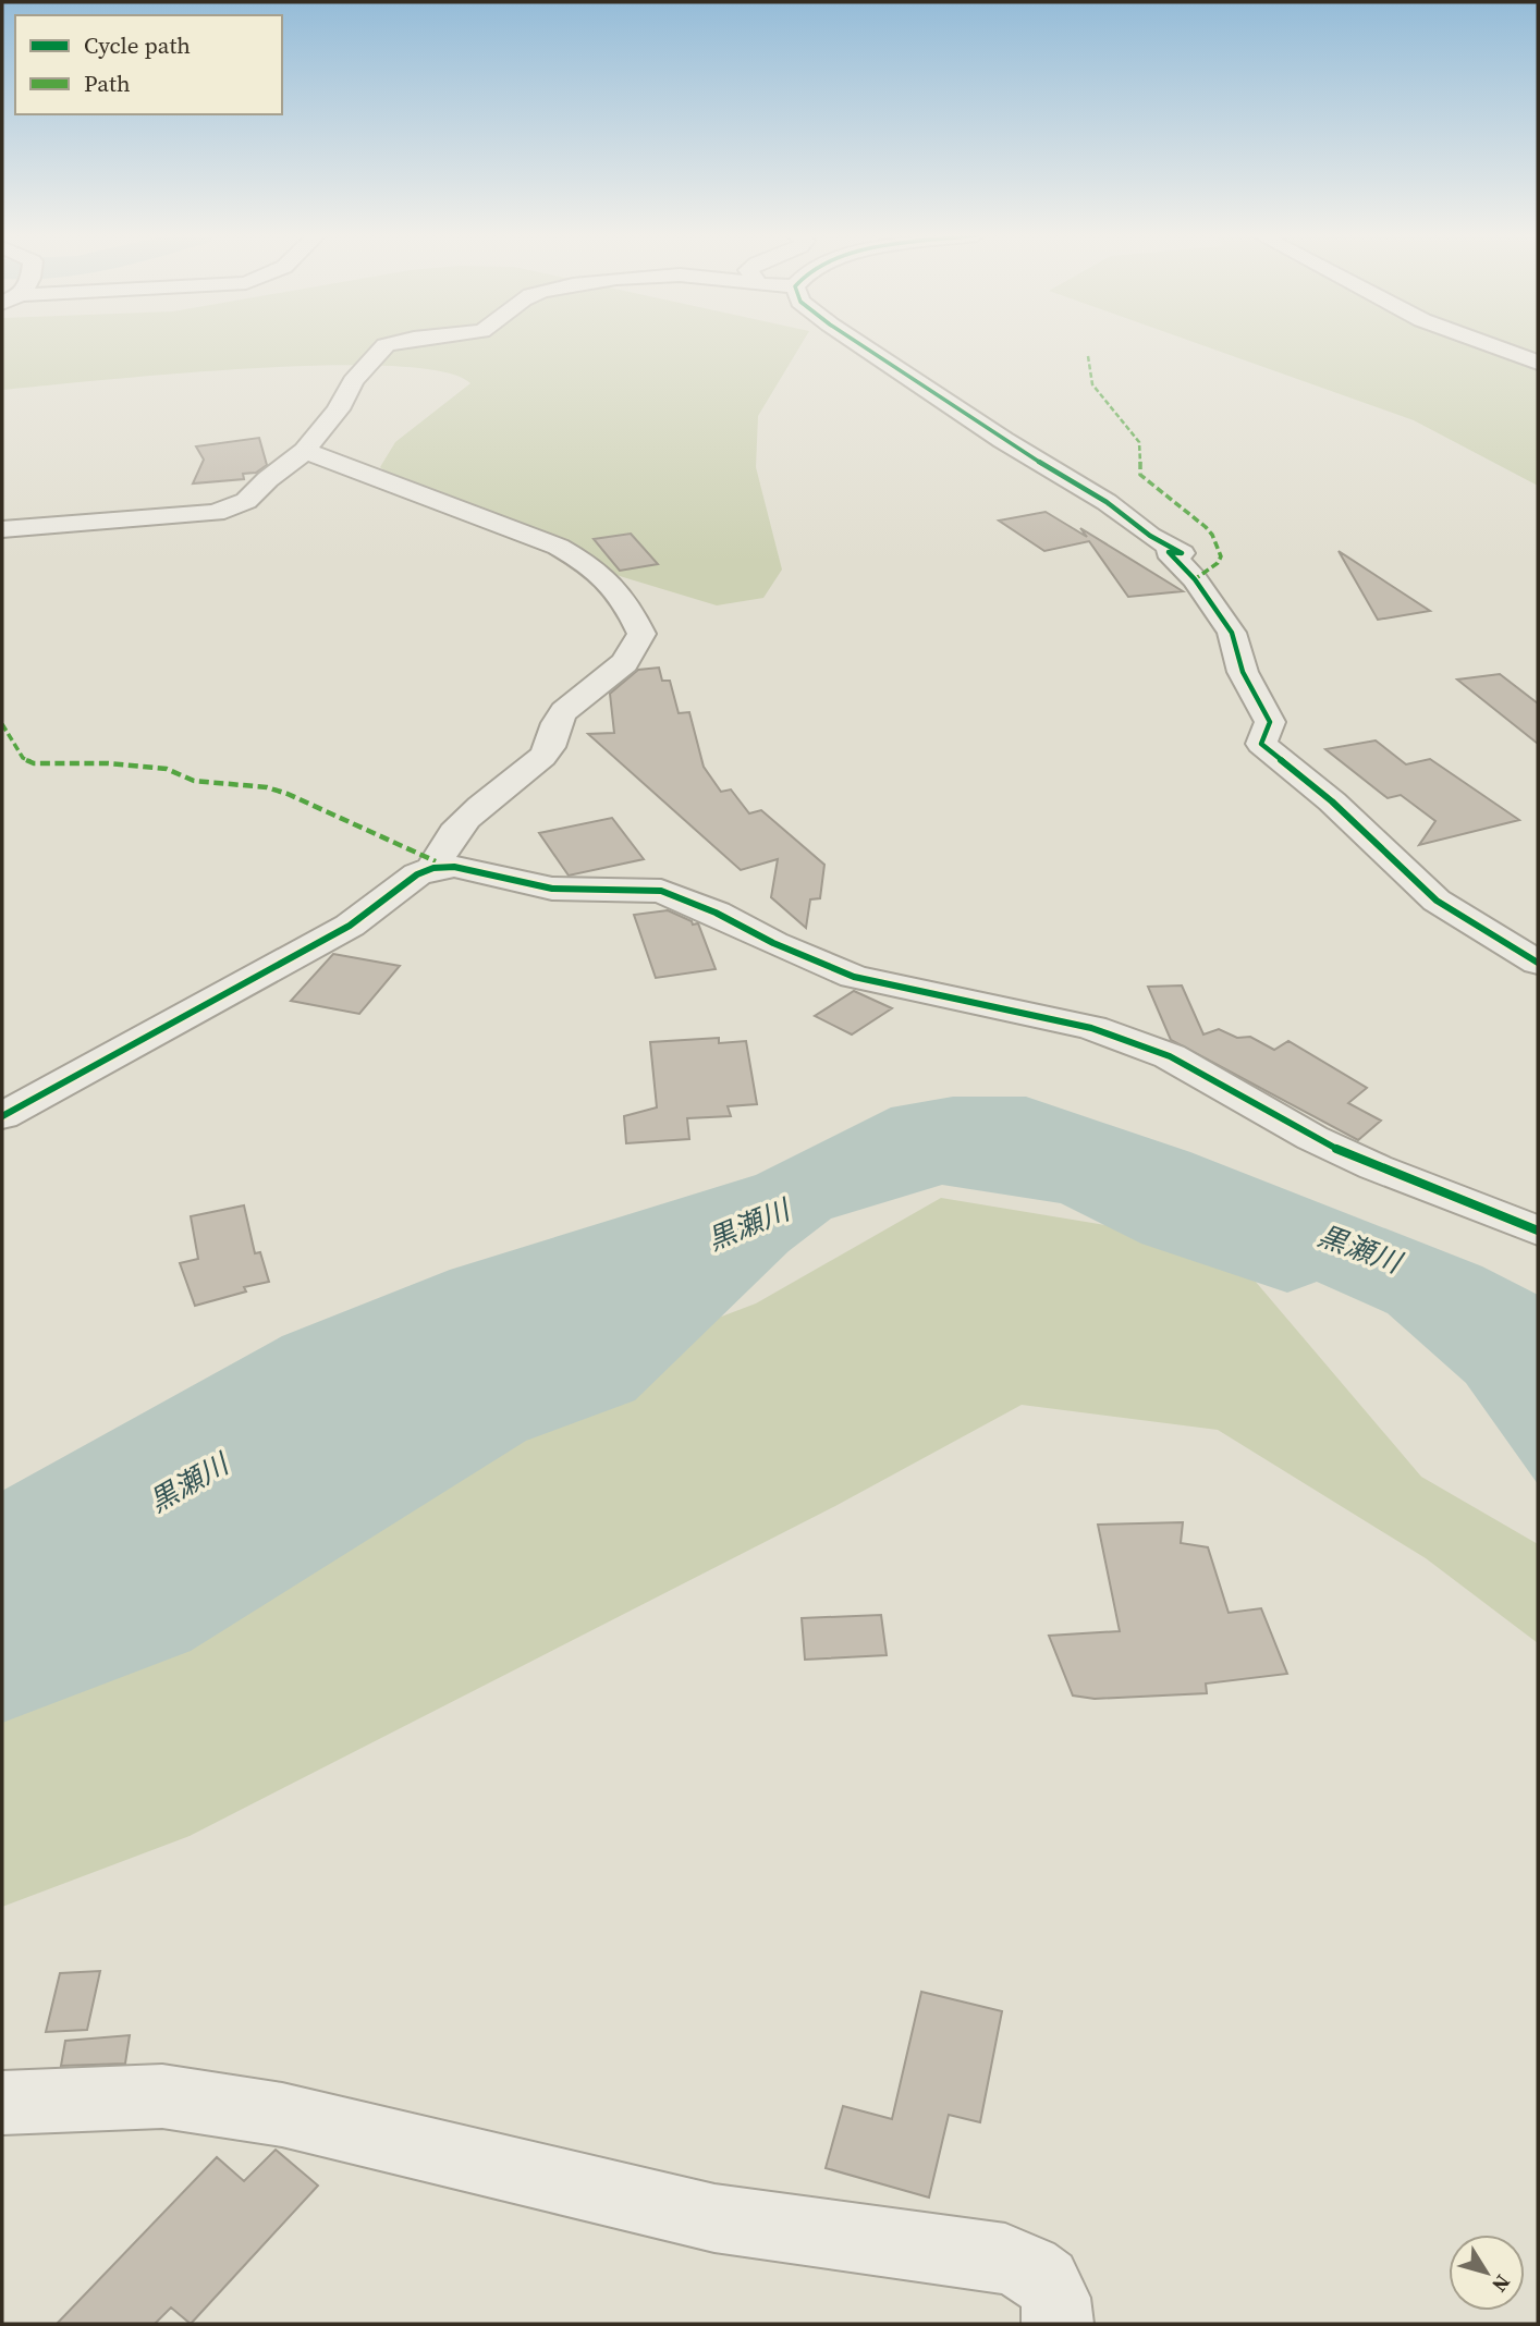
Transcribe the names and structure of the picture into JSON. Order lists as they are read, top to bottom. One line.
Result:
{"water":["黒瀬川"],"legend":["Cycle path","Path"],"north":"bottom right"}
